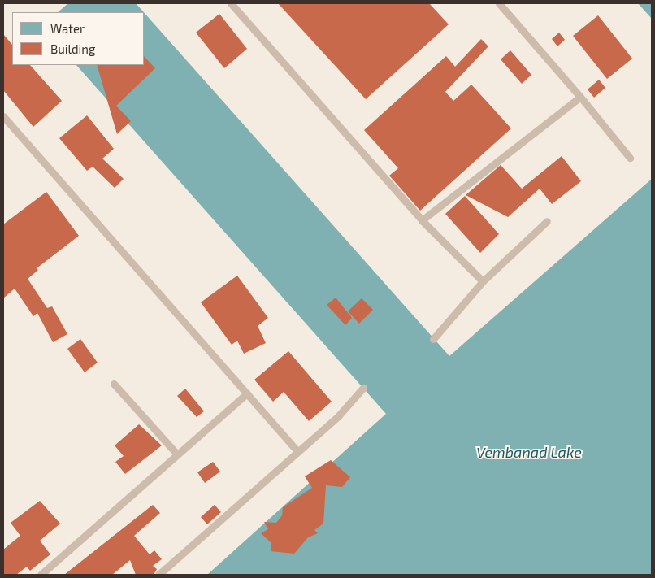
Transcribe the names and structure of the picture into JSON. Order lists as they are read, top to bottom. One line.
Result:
{"water":["Vembanad Lake"],"legend":["Water","Building"]}
